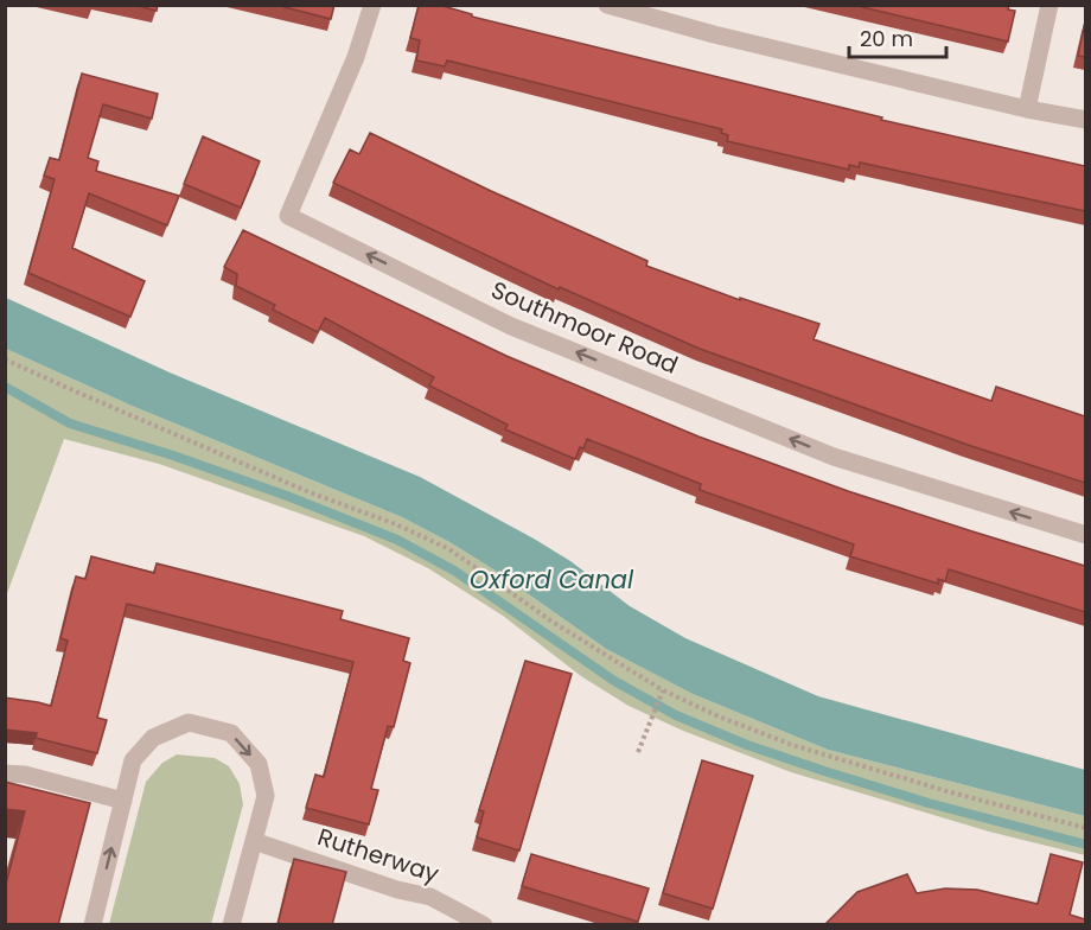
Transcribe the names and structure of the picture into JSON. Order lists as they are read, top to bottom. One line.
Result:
{"streets":{"street":["Southmoor Road","Rutherway"]},"one_way":["Southmoor Road"],"water":["Oxford Canal"],"scale_bar":"20 m"}
